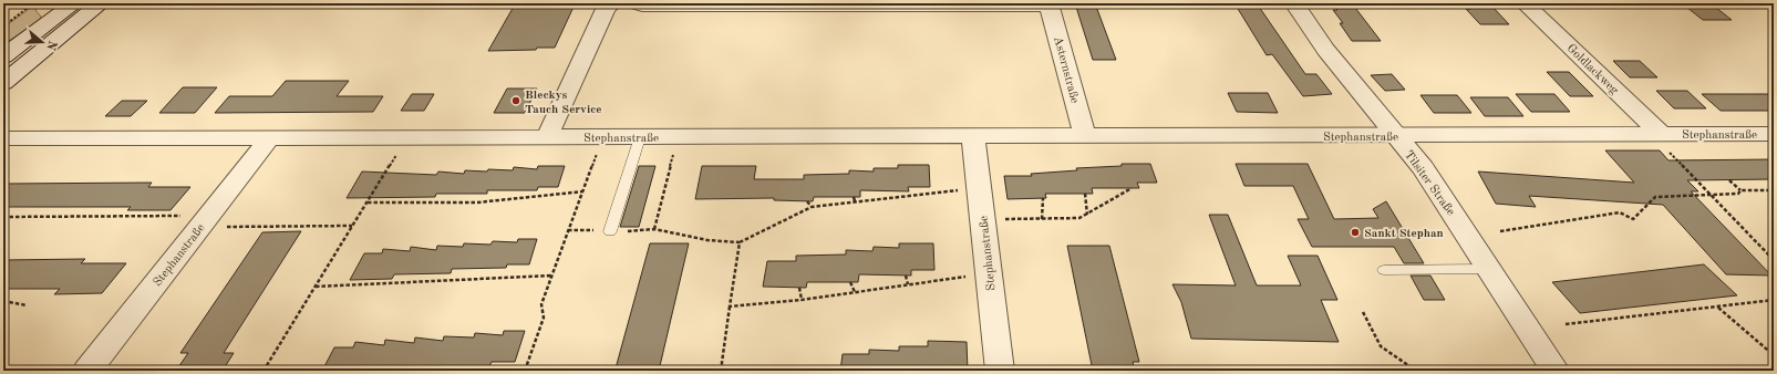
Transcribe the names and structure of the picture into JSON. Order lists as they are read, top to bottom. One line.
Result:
{"streets":{"street":["Goldlackweg","Asternstraße","Stephanstraße","Tilsiter Straße"]},"crossings":[["Goldlackweg","Stephanstraße"],["Asternstraße","Stephanstraße"],["Stephanstraße","Tilsiter Straße"]],"places":["Bleckys Tauch Service","Sankt Stephan"],"north":"right"}
